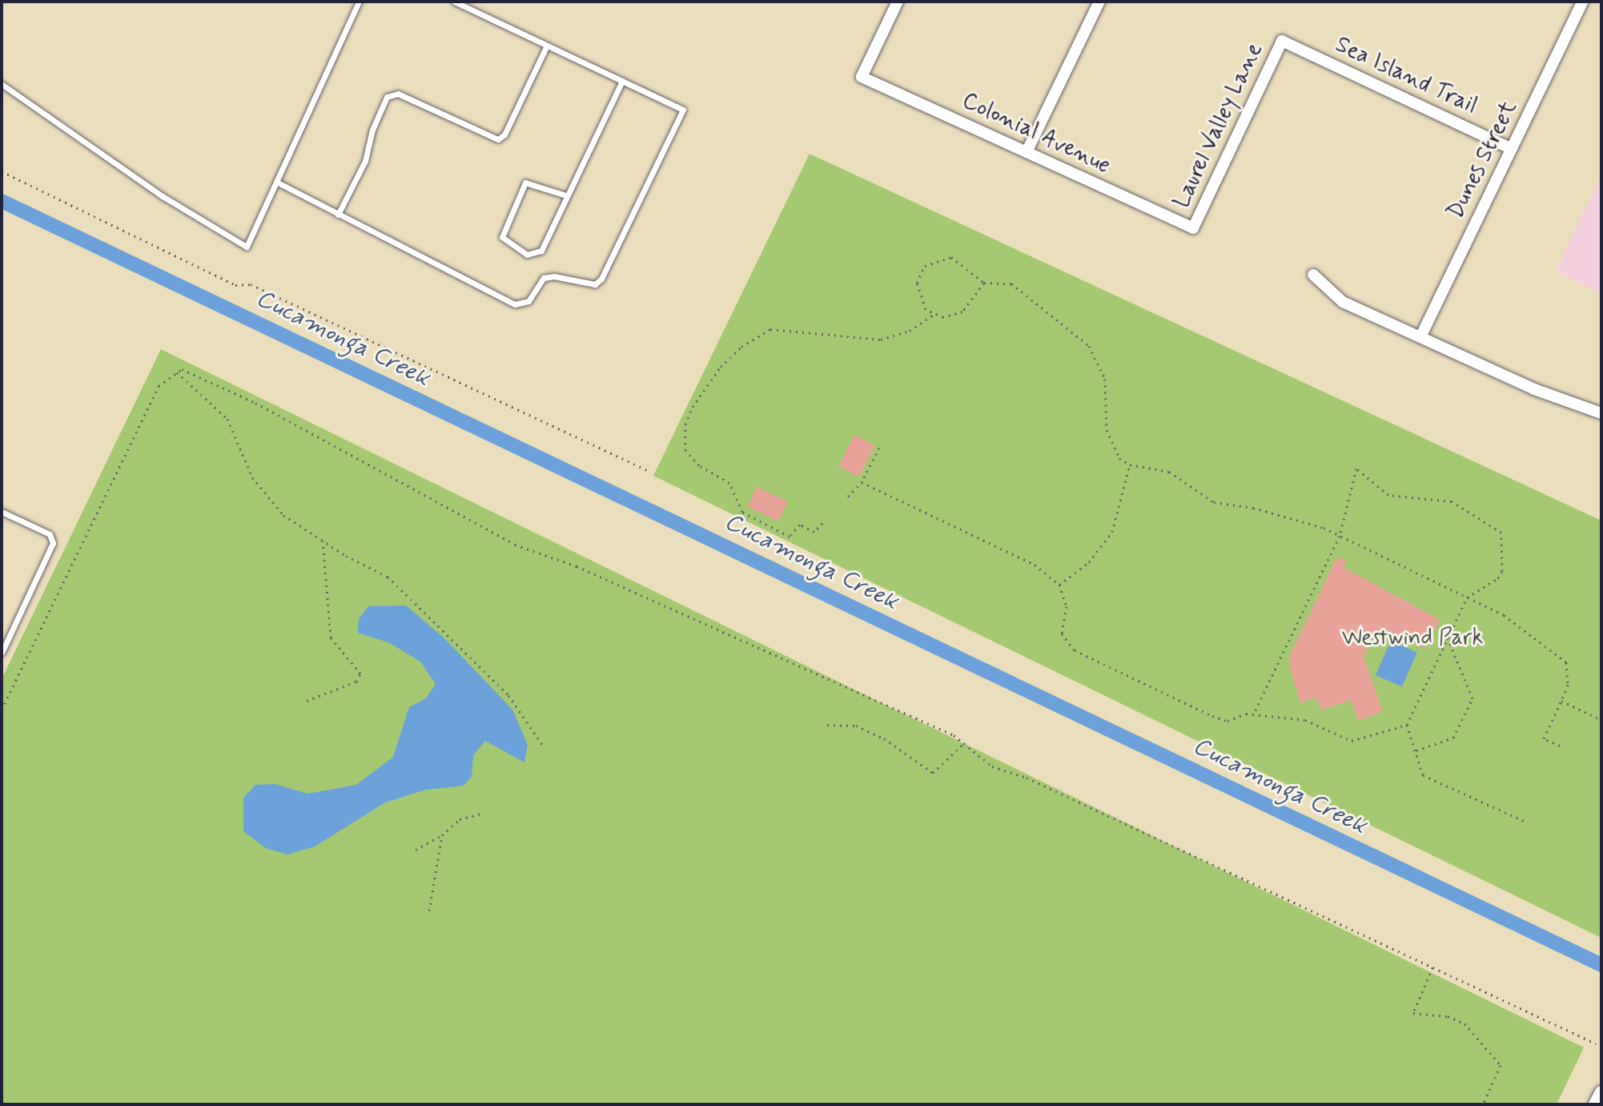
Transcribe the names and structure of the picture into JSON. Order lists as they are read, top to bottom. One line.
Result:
{"streets":{"street":["Sea Island Trail","Laurel Valley Lane","Colonial Avenue","Dunes Street"]},"crossings":[["Sea Island Trail","Laurel Valley Lane"],["Sea Island Trail","Dunes Street"],["Laurel Valley Lane","Colonial Avenue"]],"water":["Cucamonga Creek"],"parks":["Westwind Park"]}
